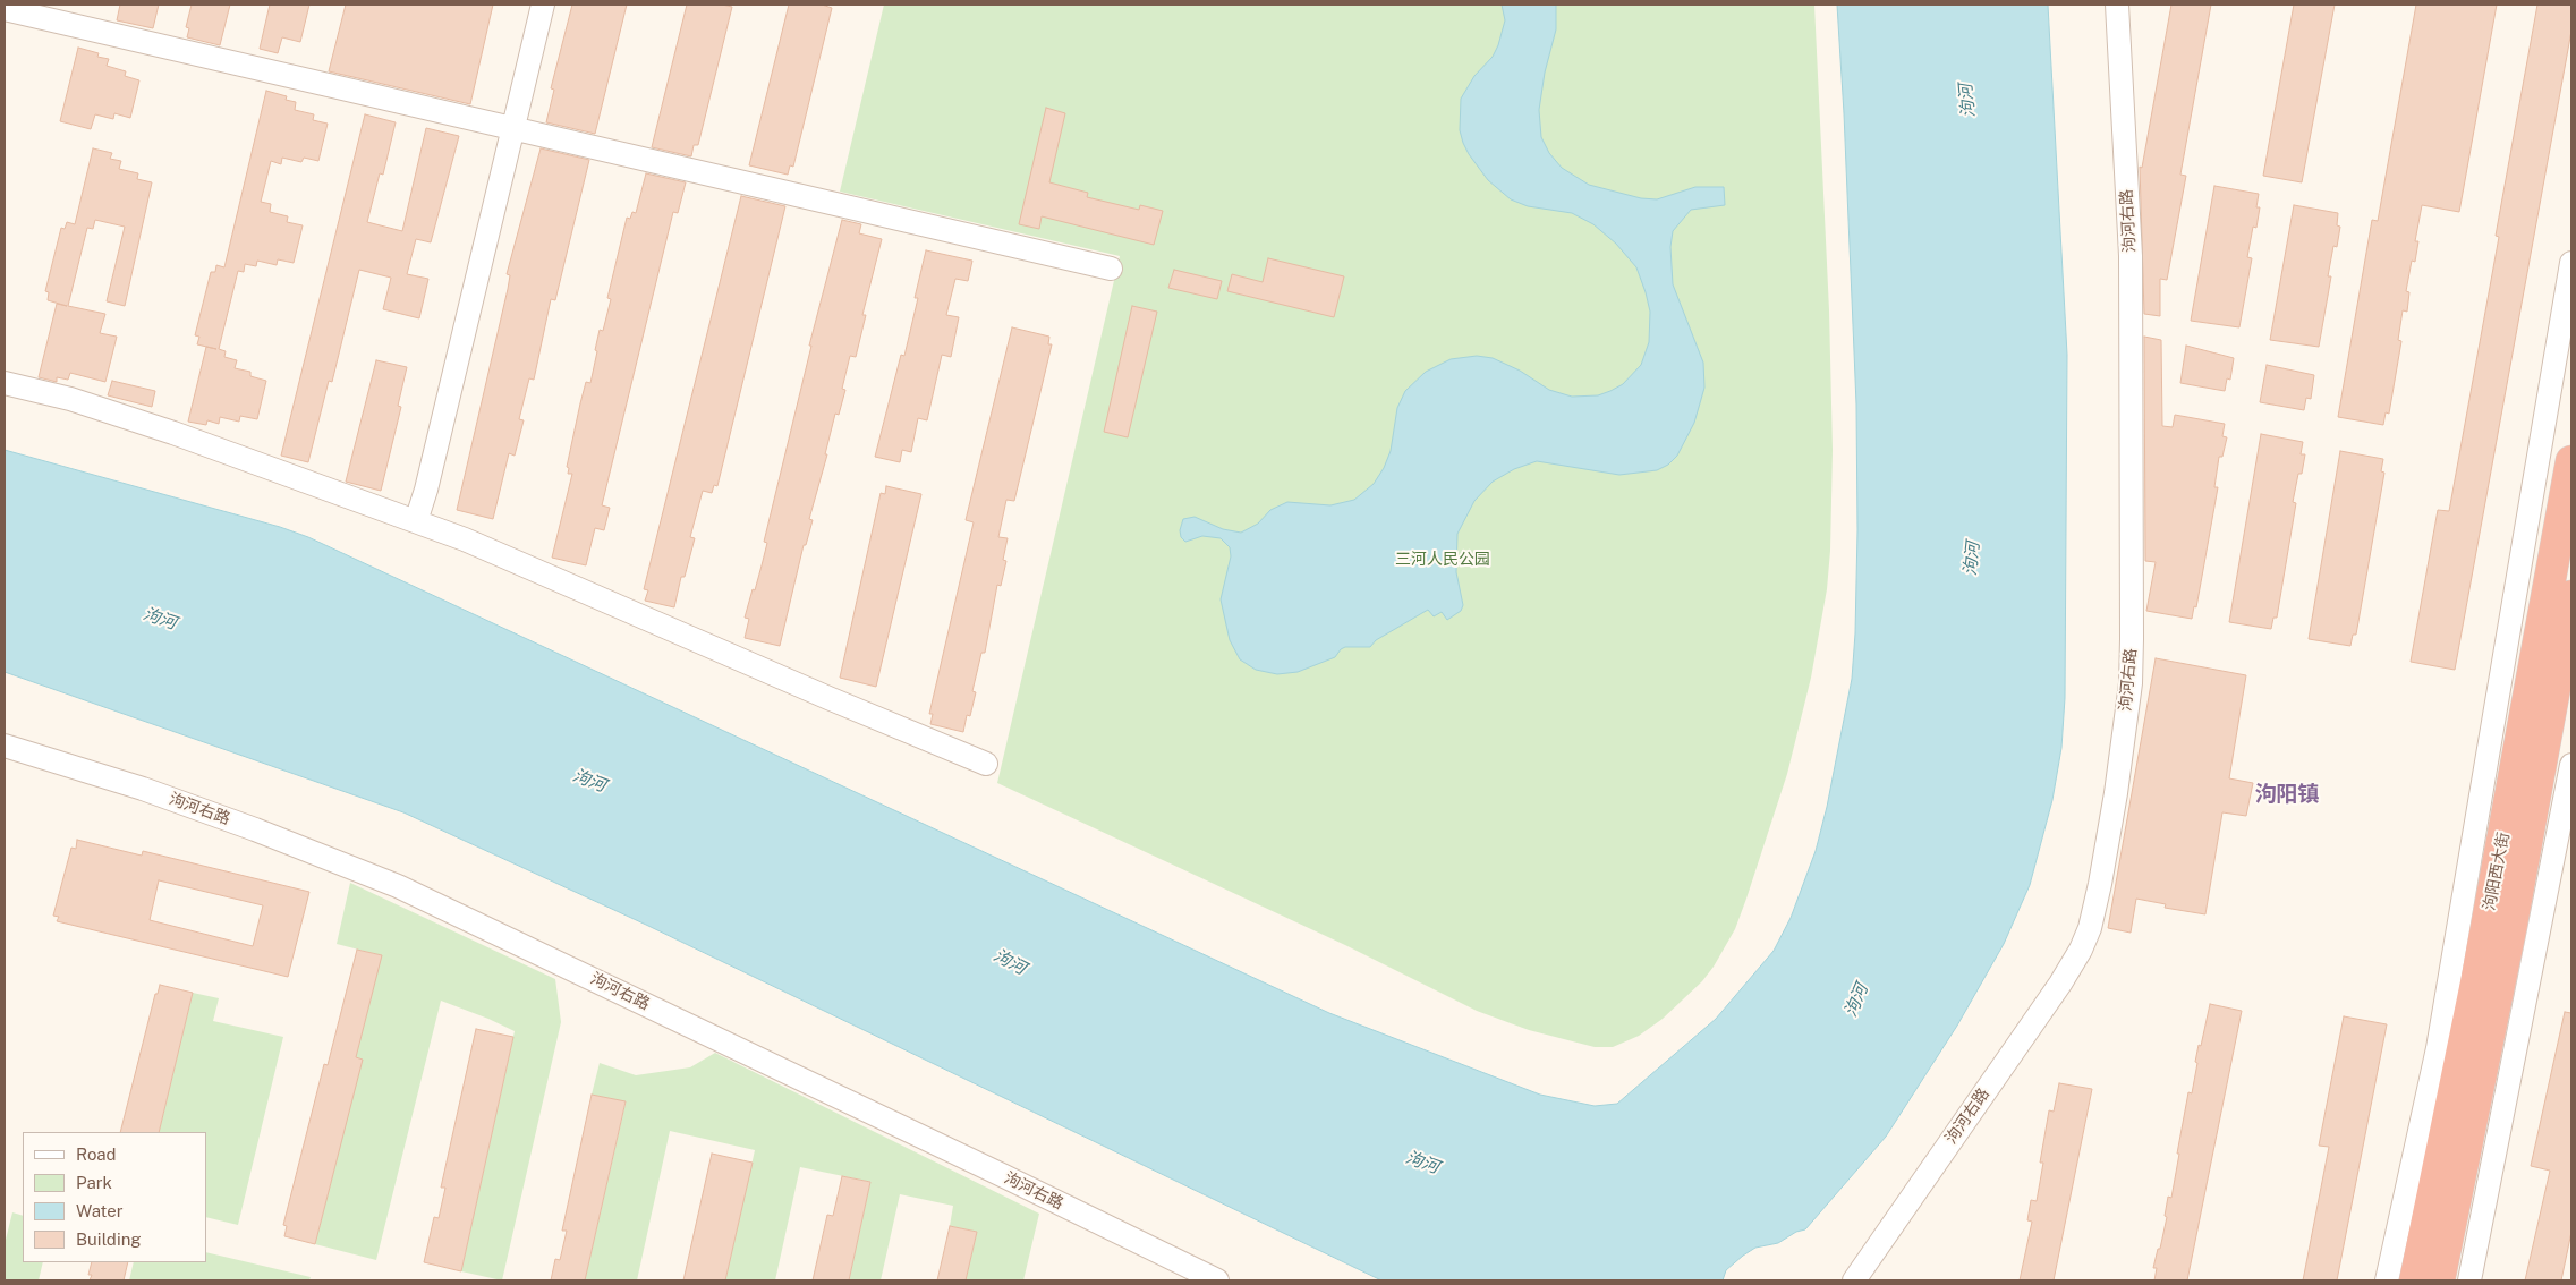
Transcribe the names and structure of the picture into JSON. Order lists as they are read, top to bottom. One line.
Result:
{"streets":{"highway":["泃阳西大街"],"street":["泃河右路"]},"districts":["泃阳镇"],"water":["泃河"],"parks":["三河人民公园"],"legend":["Road","Park","Water","Building"]}
